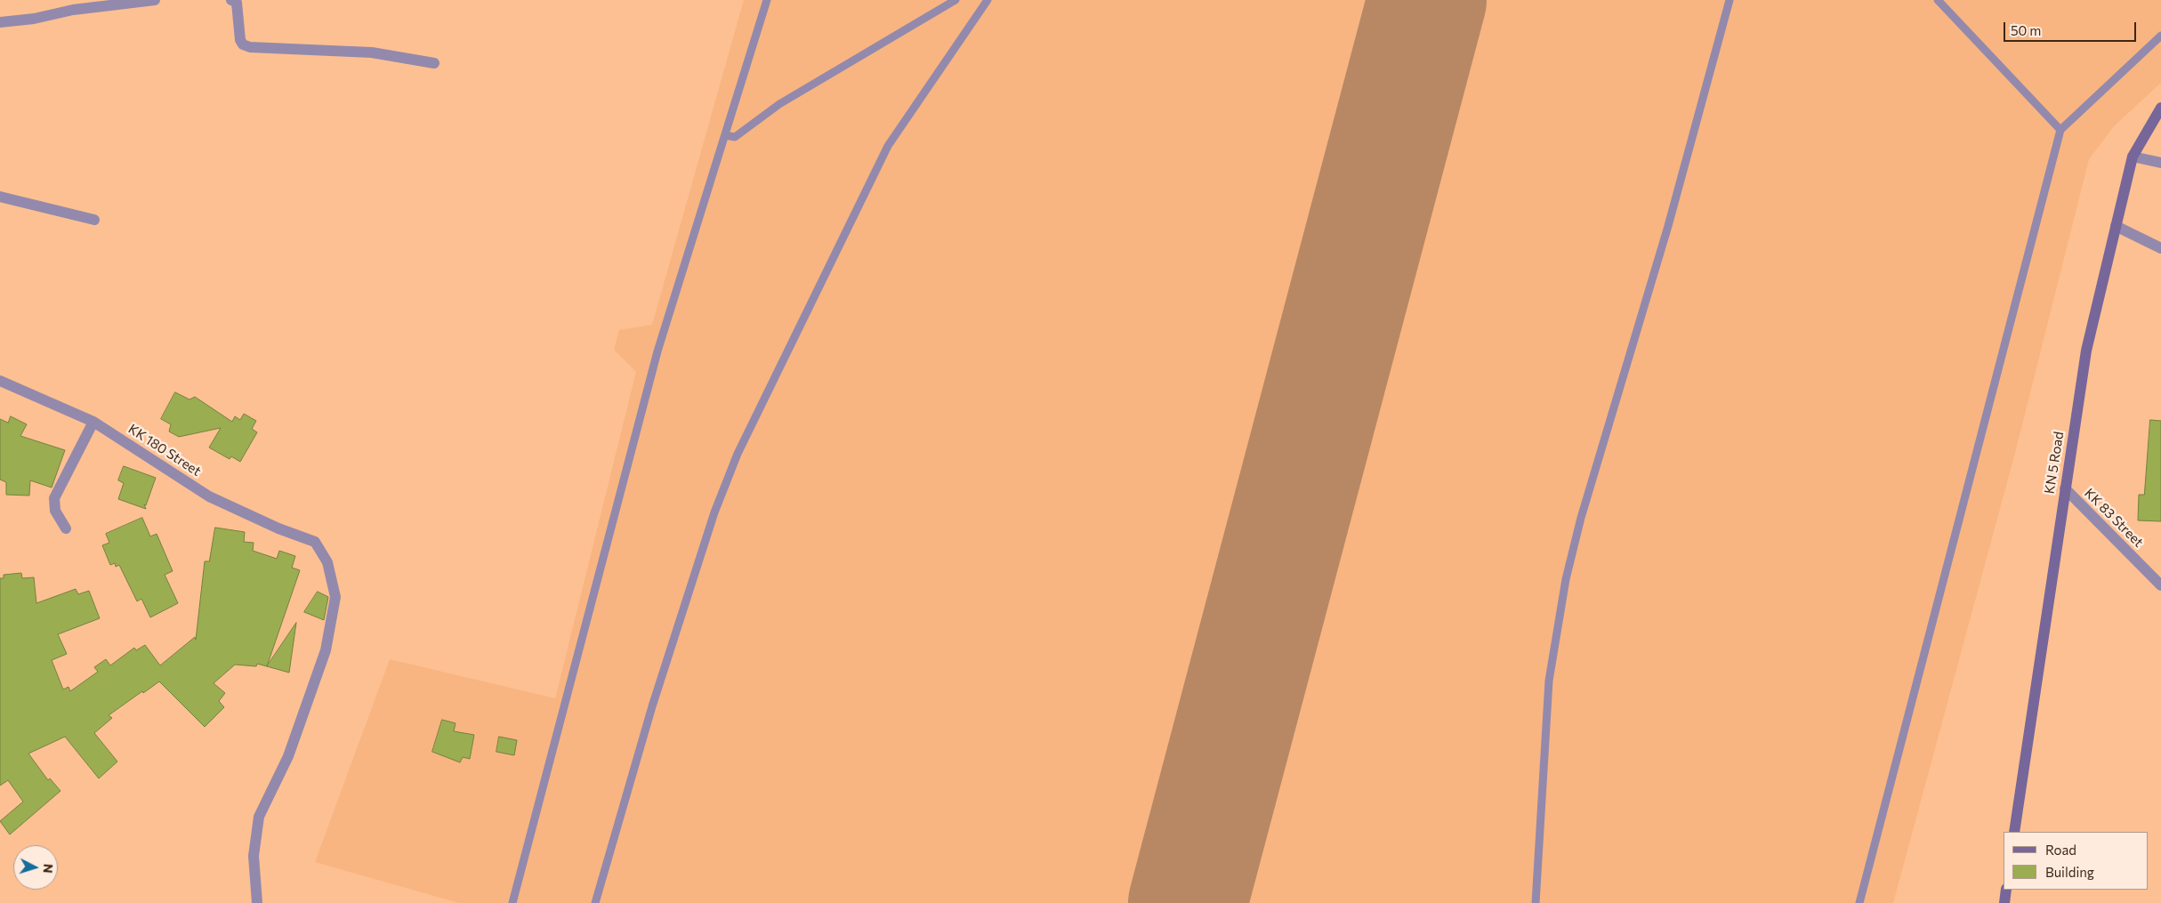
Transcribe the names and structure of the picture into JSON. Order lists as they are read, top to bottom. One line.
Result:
{"streets":{"main road":["KN 5 Road"],"street":["KK 180 Street","KK 83 Street"]},"crossings":[["KN 5 Road","KK 83 Street"]],"legend":["Road","Building"],"scale_bar":"50 m","north":"right"}
